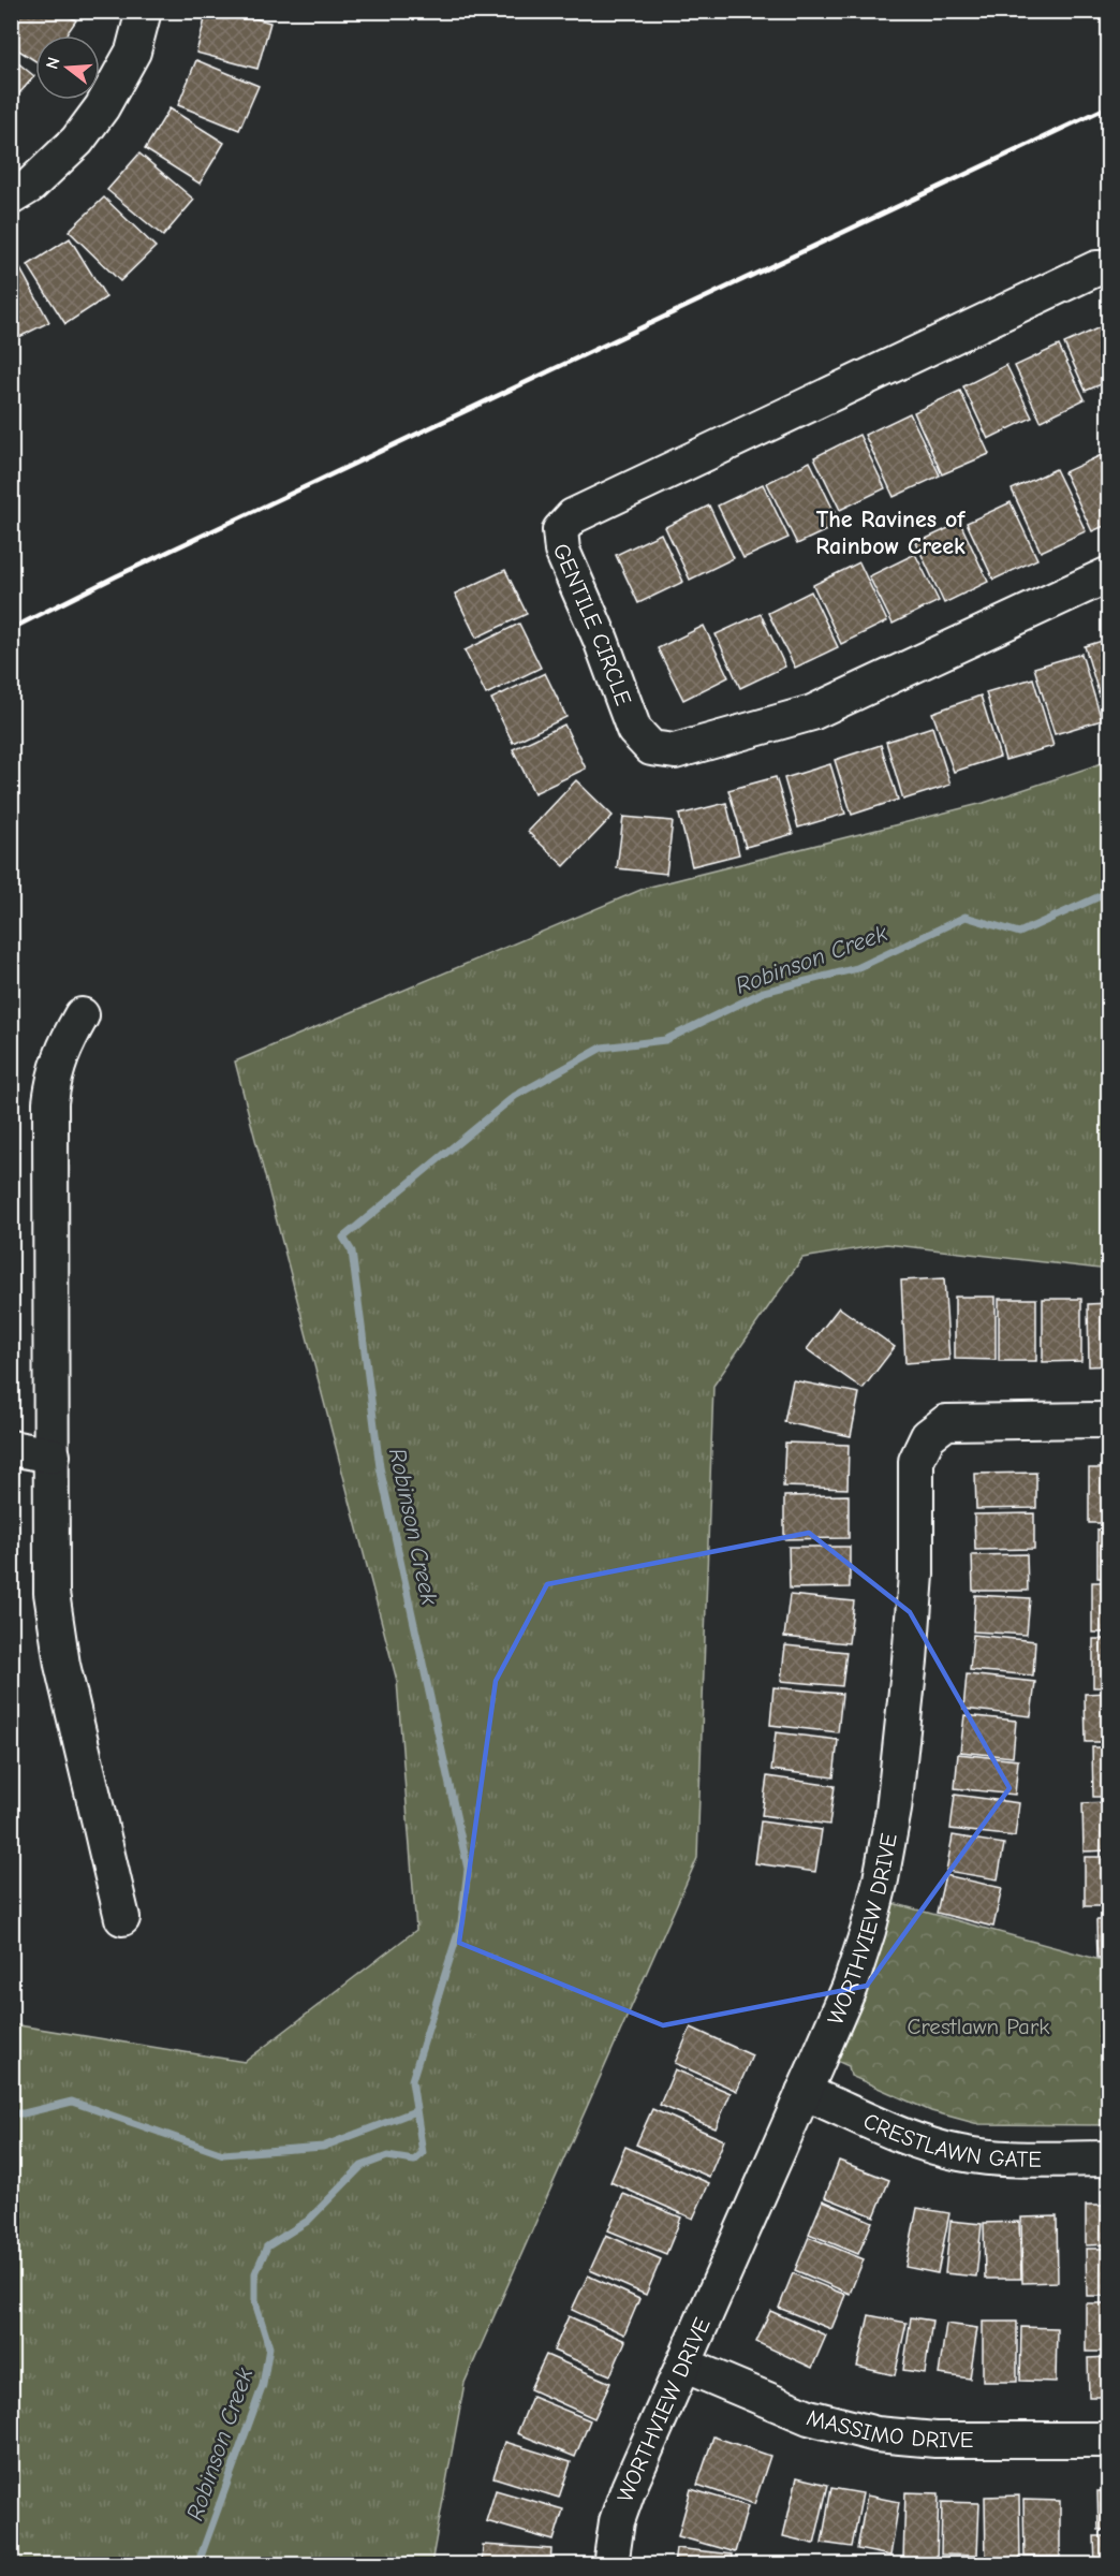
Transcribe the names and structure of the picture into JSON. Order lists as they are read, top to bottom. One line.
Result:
{"streets":{"street":["GENTILE CIRCLE","WORTHVIEW DRIVE","CRESTLAWN GATE","MASSIMO DRIVE"]},"crossings":[["WORTHVIEW DRIVE","CRESTLAWN GATE"],["WORTHVIEW DRIVE","MASSIMO DRIVE"]],"districts":["The Ravines of Rainbow Creek"],"water":["Robinson Creek"],"parks":["Crestlawn Park"],"north":"left"}
